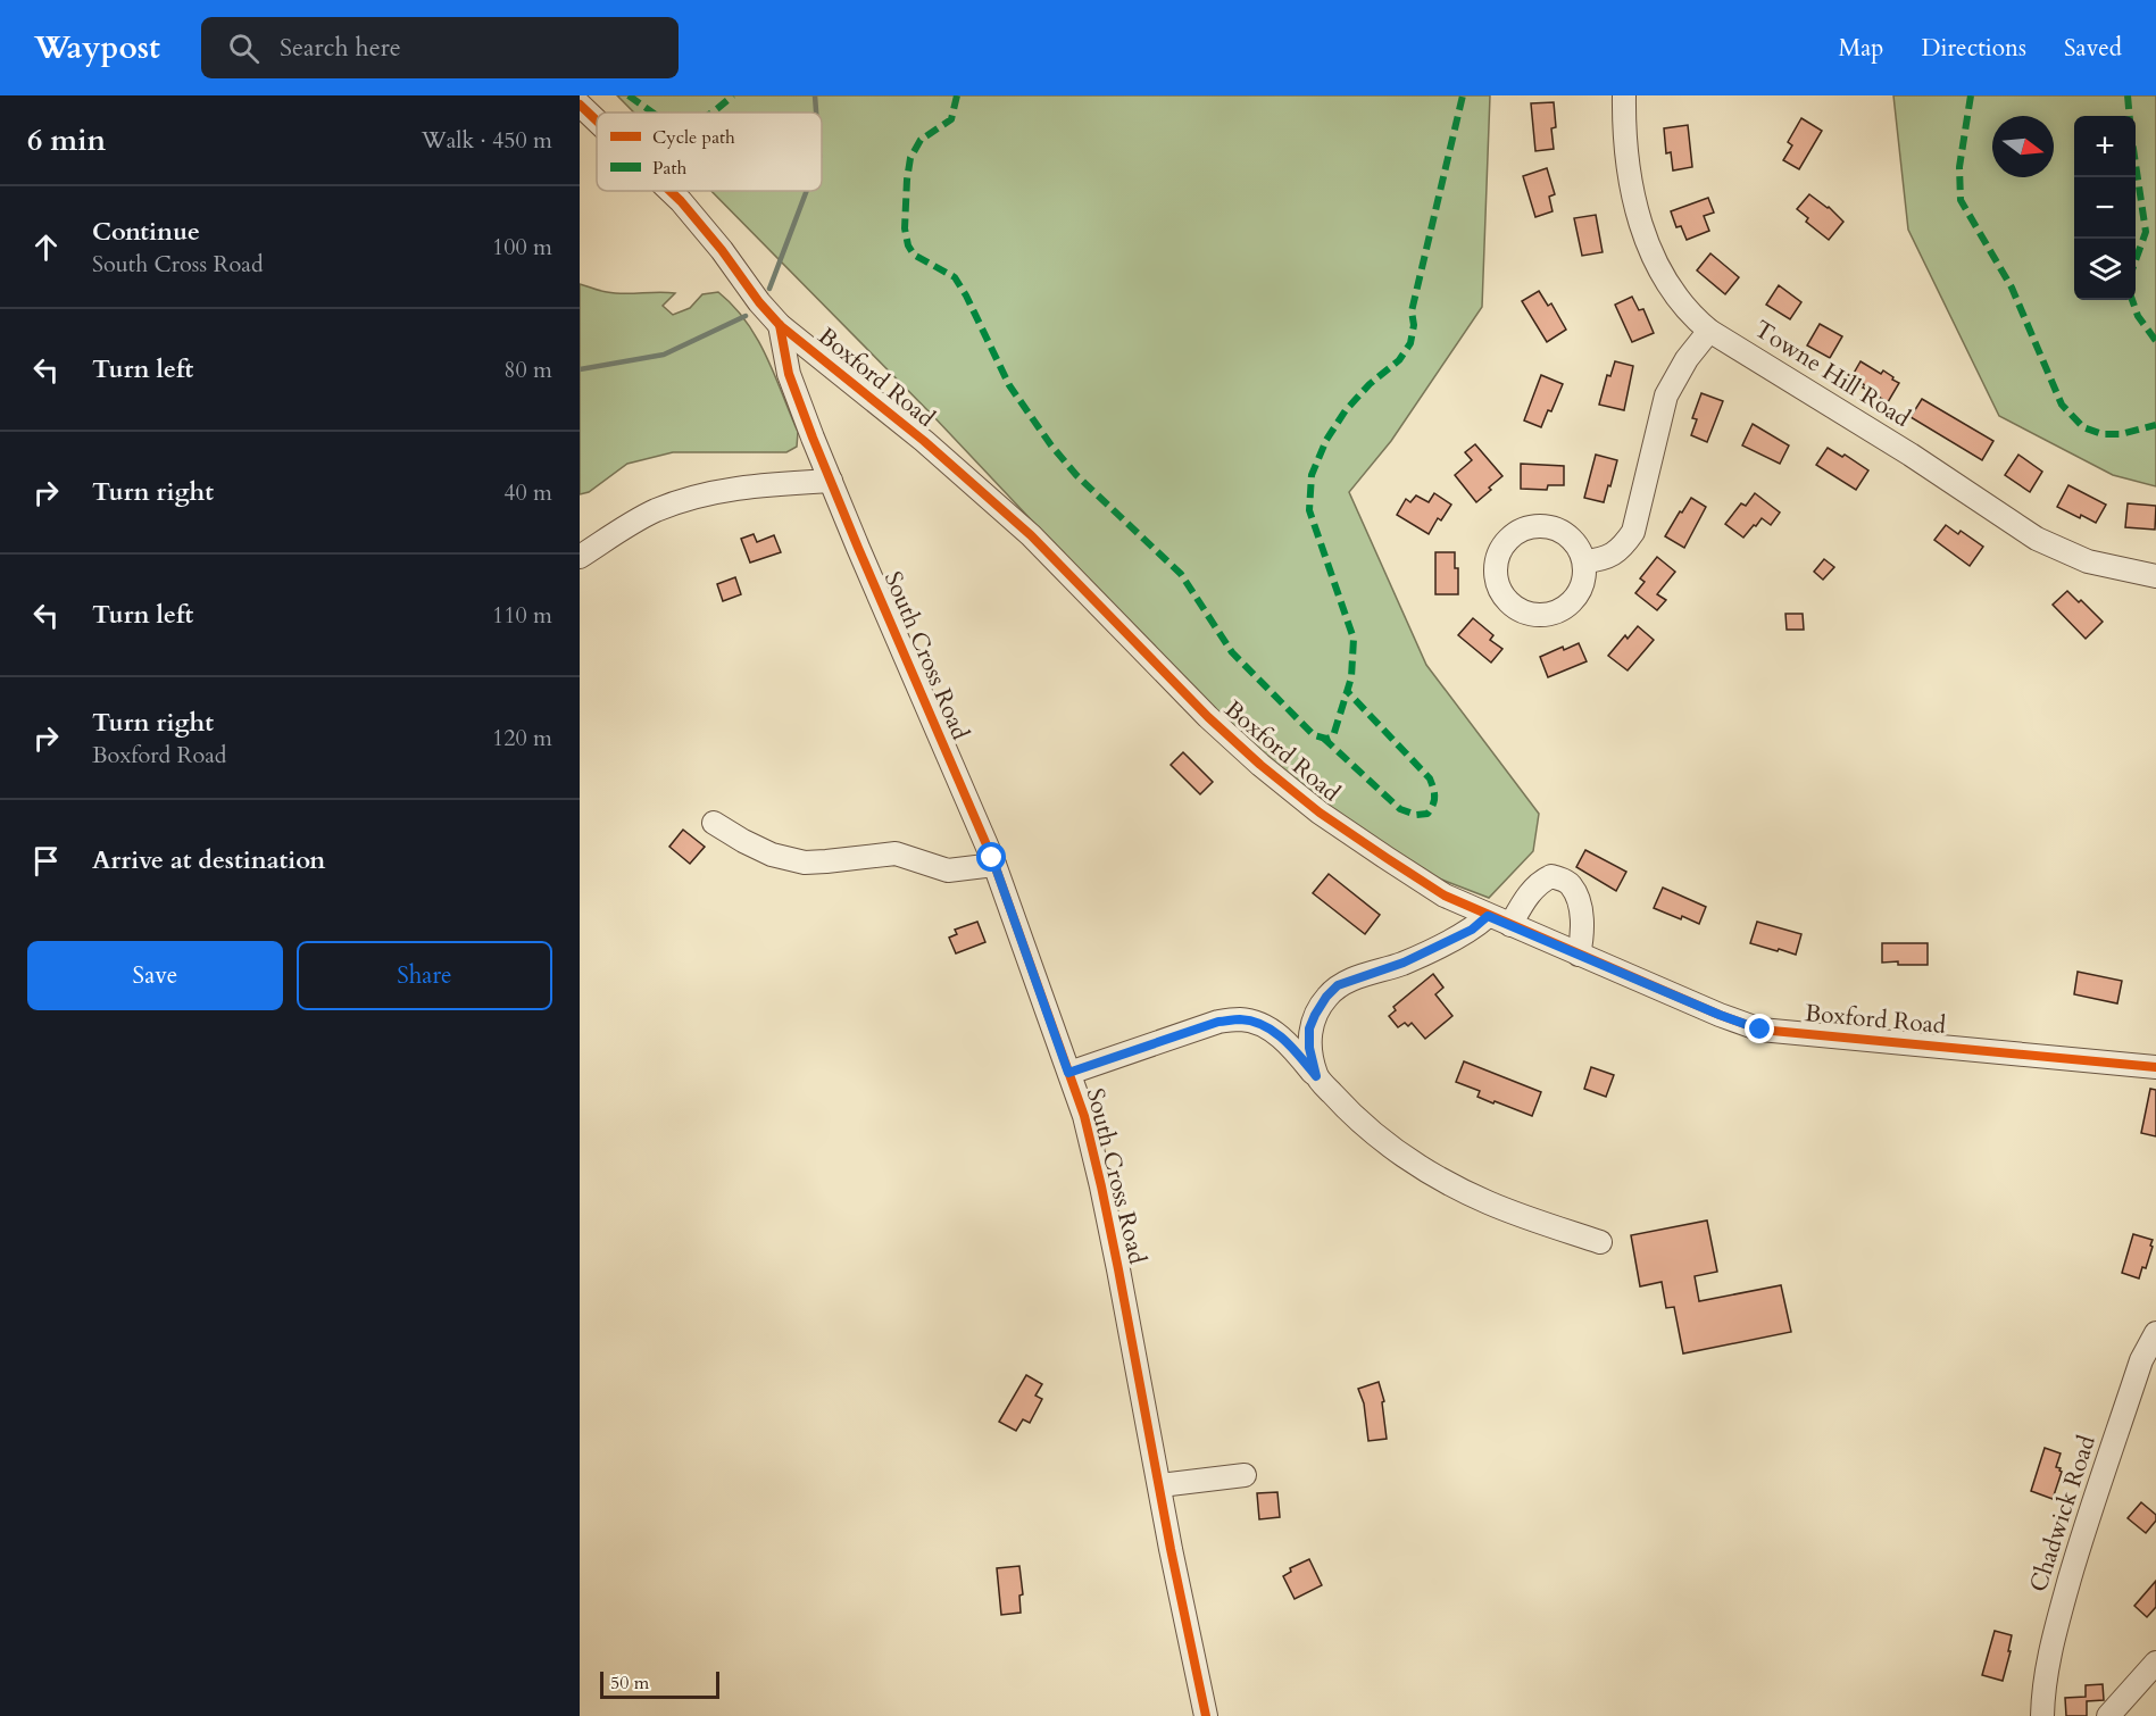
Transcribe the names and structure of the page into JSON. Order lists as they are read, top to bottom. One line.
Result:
{"streets":{"street":["Towne Hill Road","Boxford Road","South Cross Road","Chadwick Road"]},"crossings":[["Boxford Road","South Cross Road"]],"legend":["Cycle path","Path"],"scale_bar":"50 m","north":"right","page":{"header":"Waypost","search":"Search here","nav":["Map","Directions","Saved"],"heading":["6 min","Walk · 450 m"],"map_buttons":["+","−"],"list":[["Continue","South Cross Road","100 m"],["Turn left","80 m"],["Turn right","40 m"],["Turn left","110 m"],["Turn right","Boxford Road","120 m"],"Arrive at destination"],"buttons":["Save","Share"],"scale":"50 m"}}
